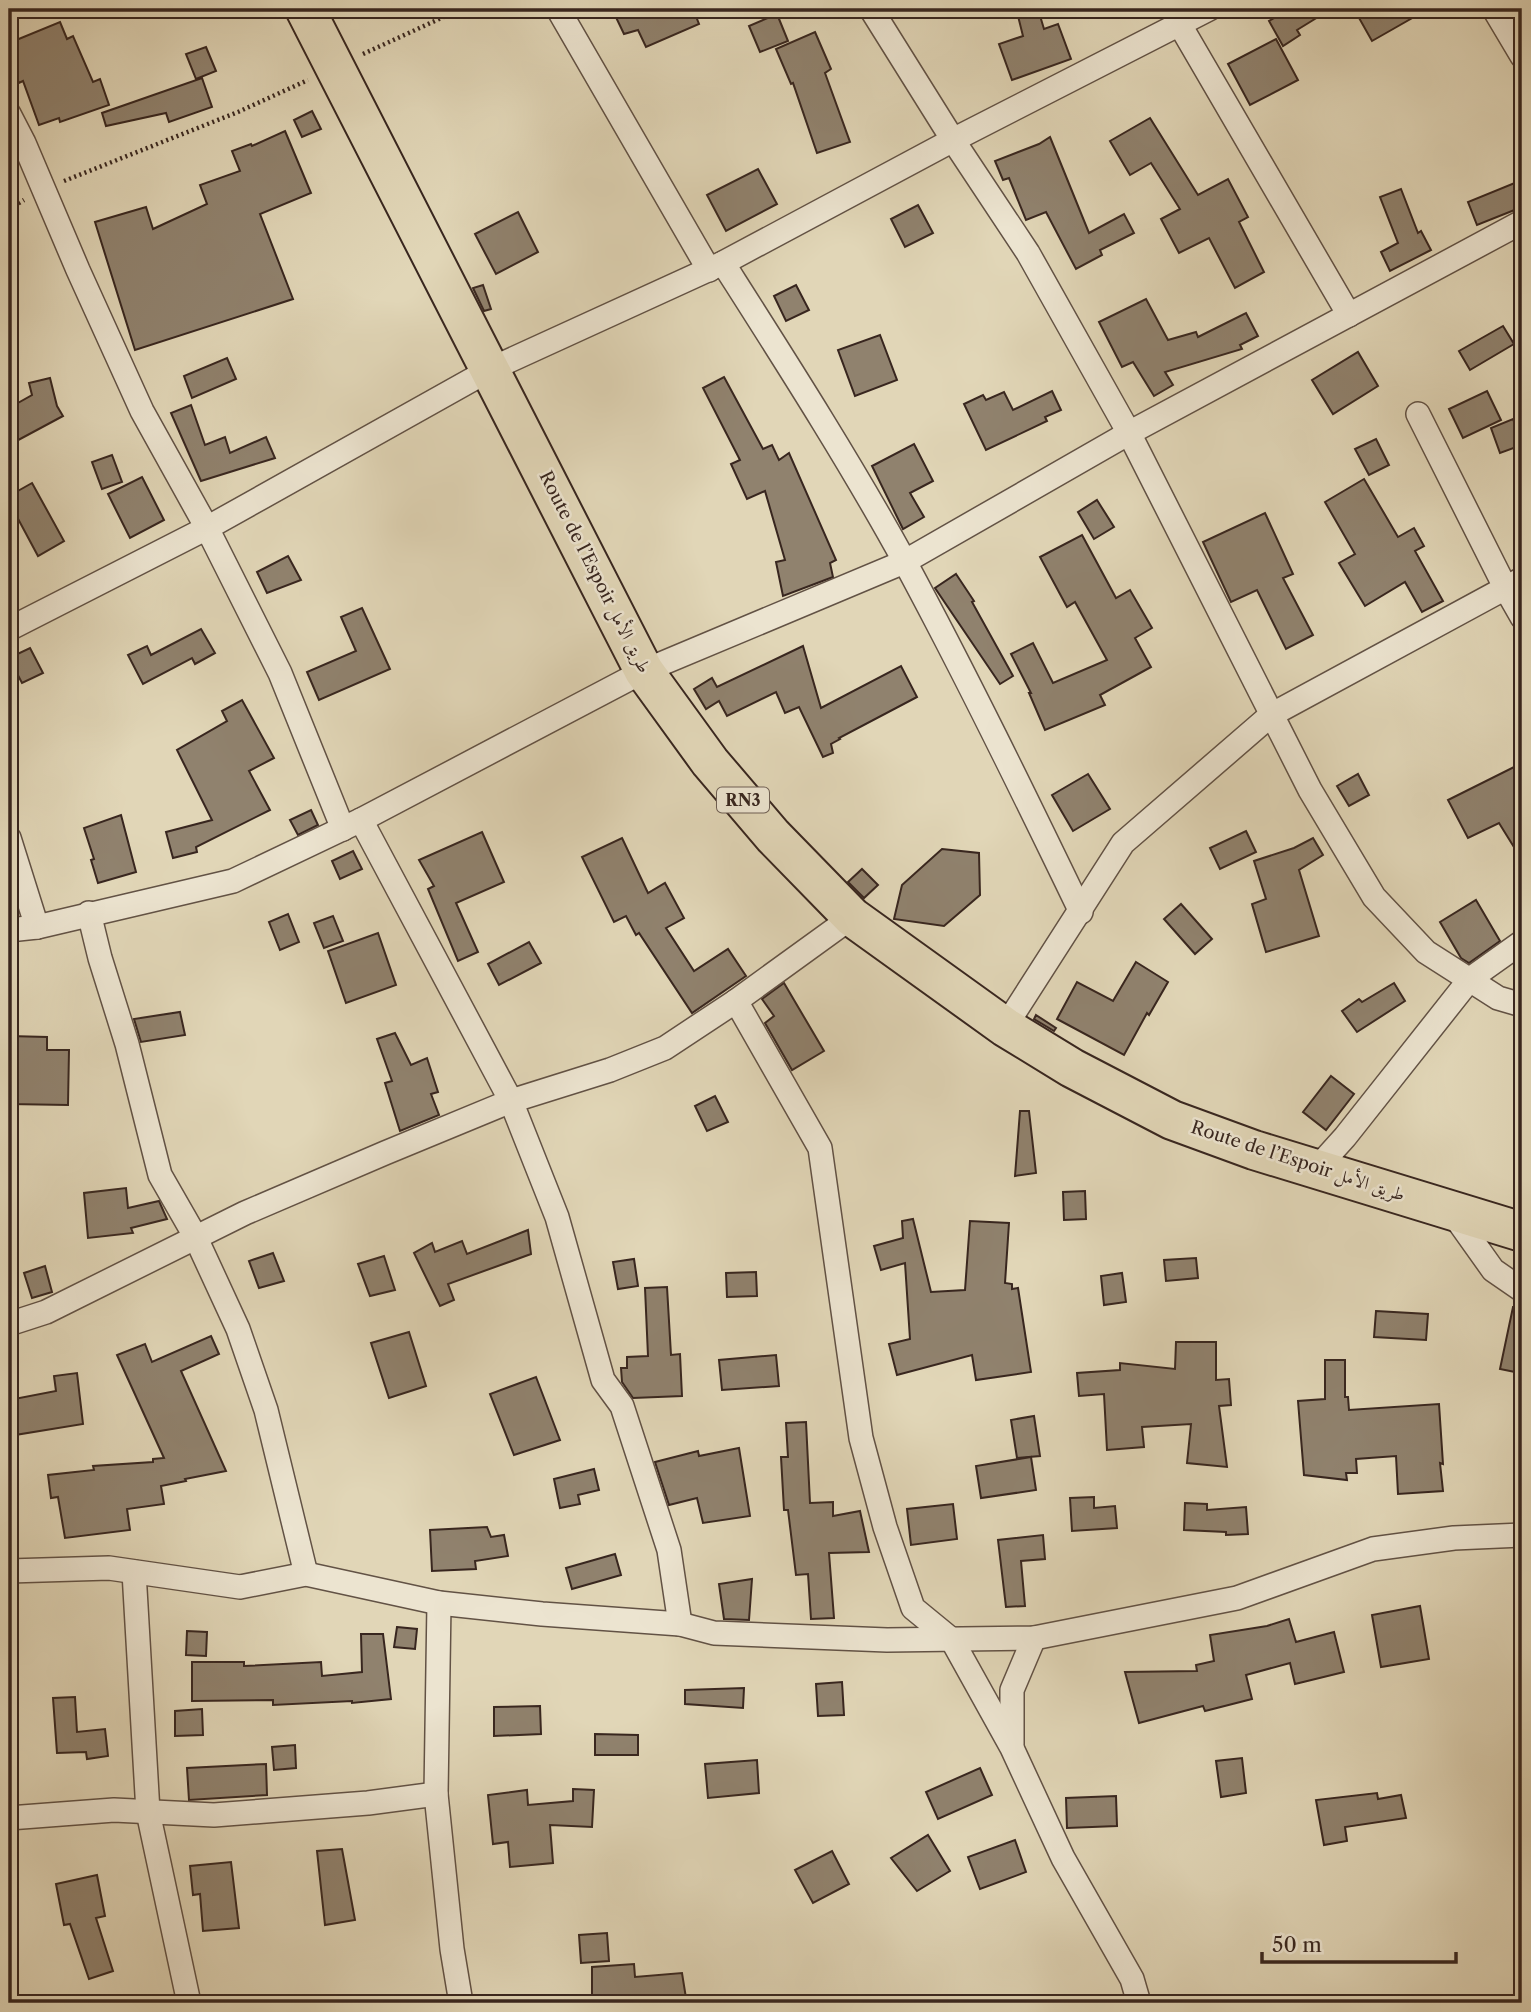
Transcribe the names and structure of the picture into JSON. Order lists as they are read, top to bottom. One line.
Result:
{"streets":{"highway":["Route de l’Espoir طريق الأمل","RN3"]},"scale_bar":"50 m"}
